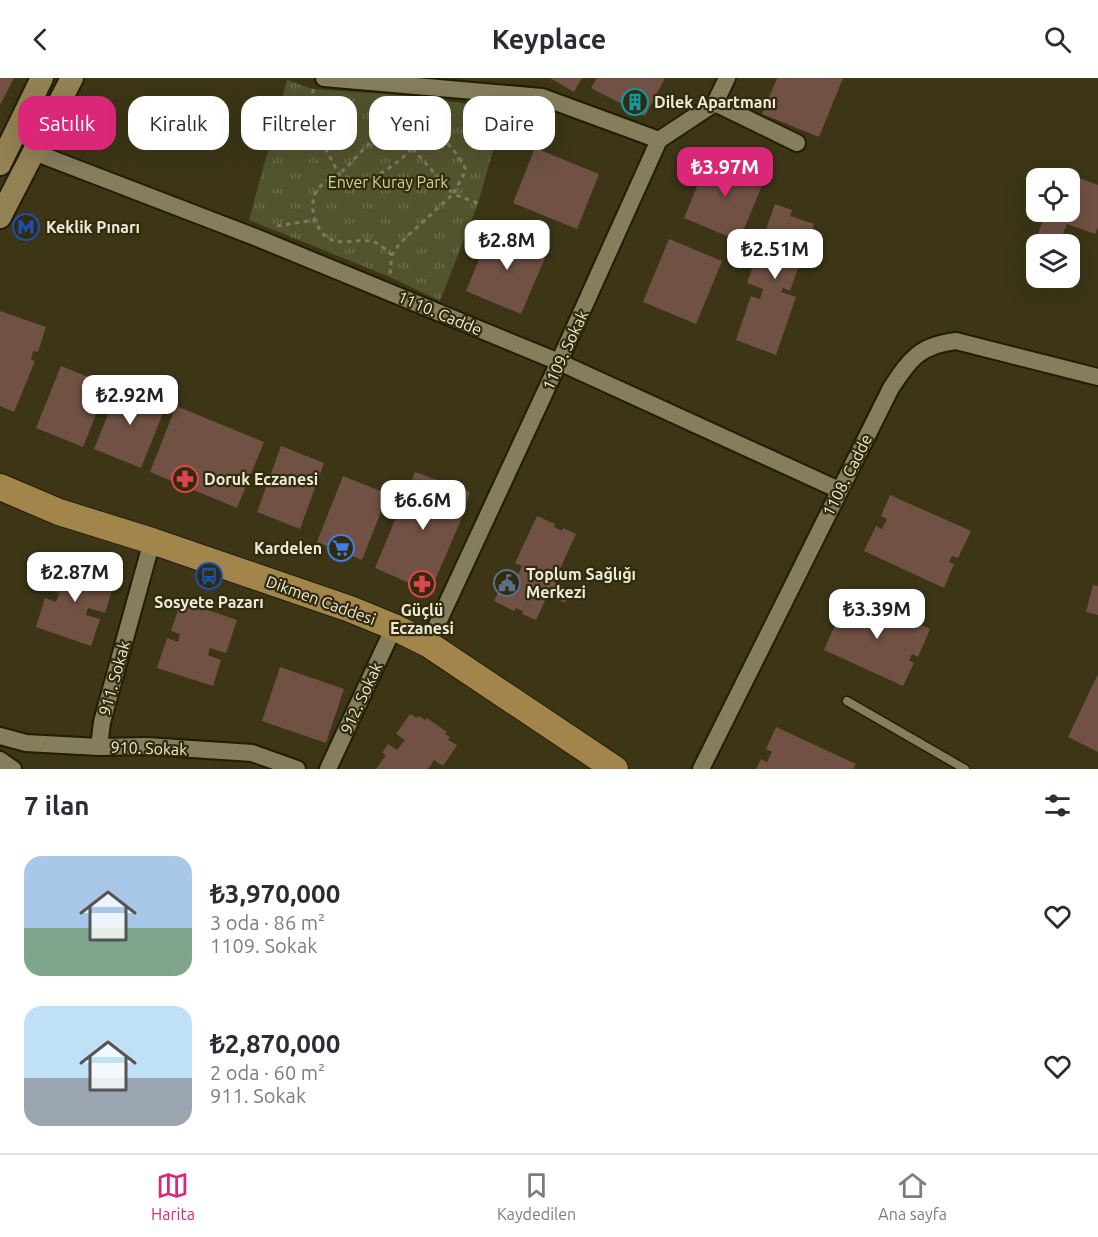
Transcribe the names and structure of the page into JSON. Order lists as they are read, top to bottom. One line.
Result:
{"streets":{"main road":["Dikmen Caddesi"],"street":["1110. Cadde","1109. Sokak","1108. Cadde","911. Sokak","912. Sokak","910. Sokak"]},"crossings":[["1110. Cadde","1109. Sokak"],["1110. Cadde","1108. Cadde"],["1109. Sokak","Dikmen Caddesi"],["Dikmen Caddesi","911. Sokak"],["Dikmen Caddesi","912. Sokak"],["911. Sokak","910. Sokak"]],"parks":["Enver Kuray Park"],"places":{"building":["Dilek Apartmanı"],"metro station":["Keklik Pınarı"],"pharmacy":["Doruk Eczanesi","Güçlü Eczanesi"],"supermarket":["Kardelen"],"bus stop":["Sosyete Pazarı"],"public building":["Toplum Sağlığı Merkezi"]},"page":{"header":"Keyplace","chip":["Satılık","Kiralık","Filtreler","Yeni","Daire"],"price":["₺3.97M","₺2.8M","₺2.51M","₺2.92M","₺6.6M","₺2.87M","₺3.39M"],"heading":"7 ilan","list":[{"name":"₺3,970,000","note":"3 oda · 86 m² · 1109. Sokak"},{"name":"₺2,870,000","note":"2 oda · 60 m² · 911. Sokak"}],"tabs":["Harita","Kaydedilen","Ana sayfa"]}}
